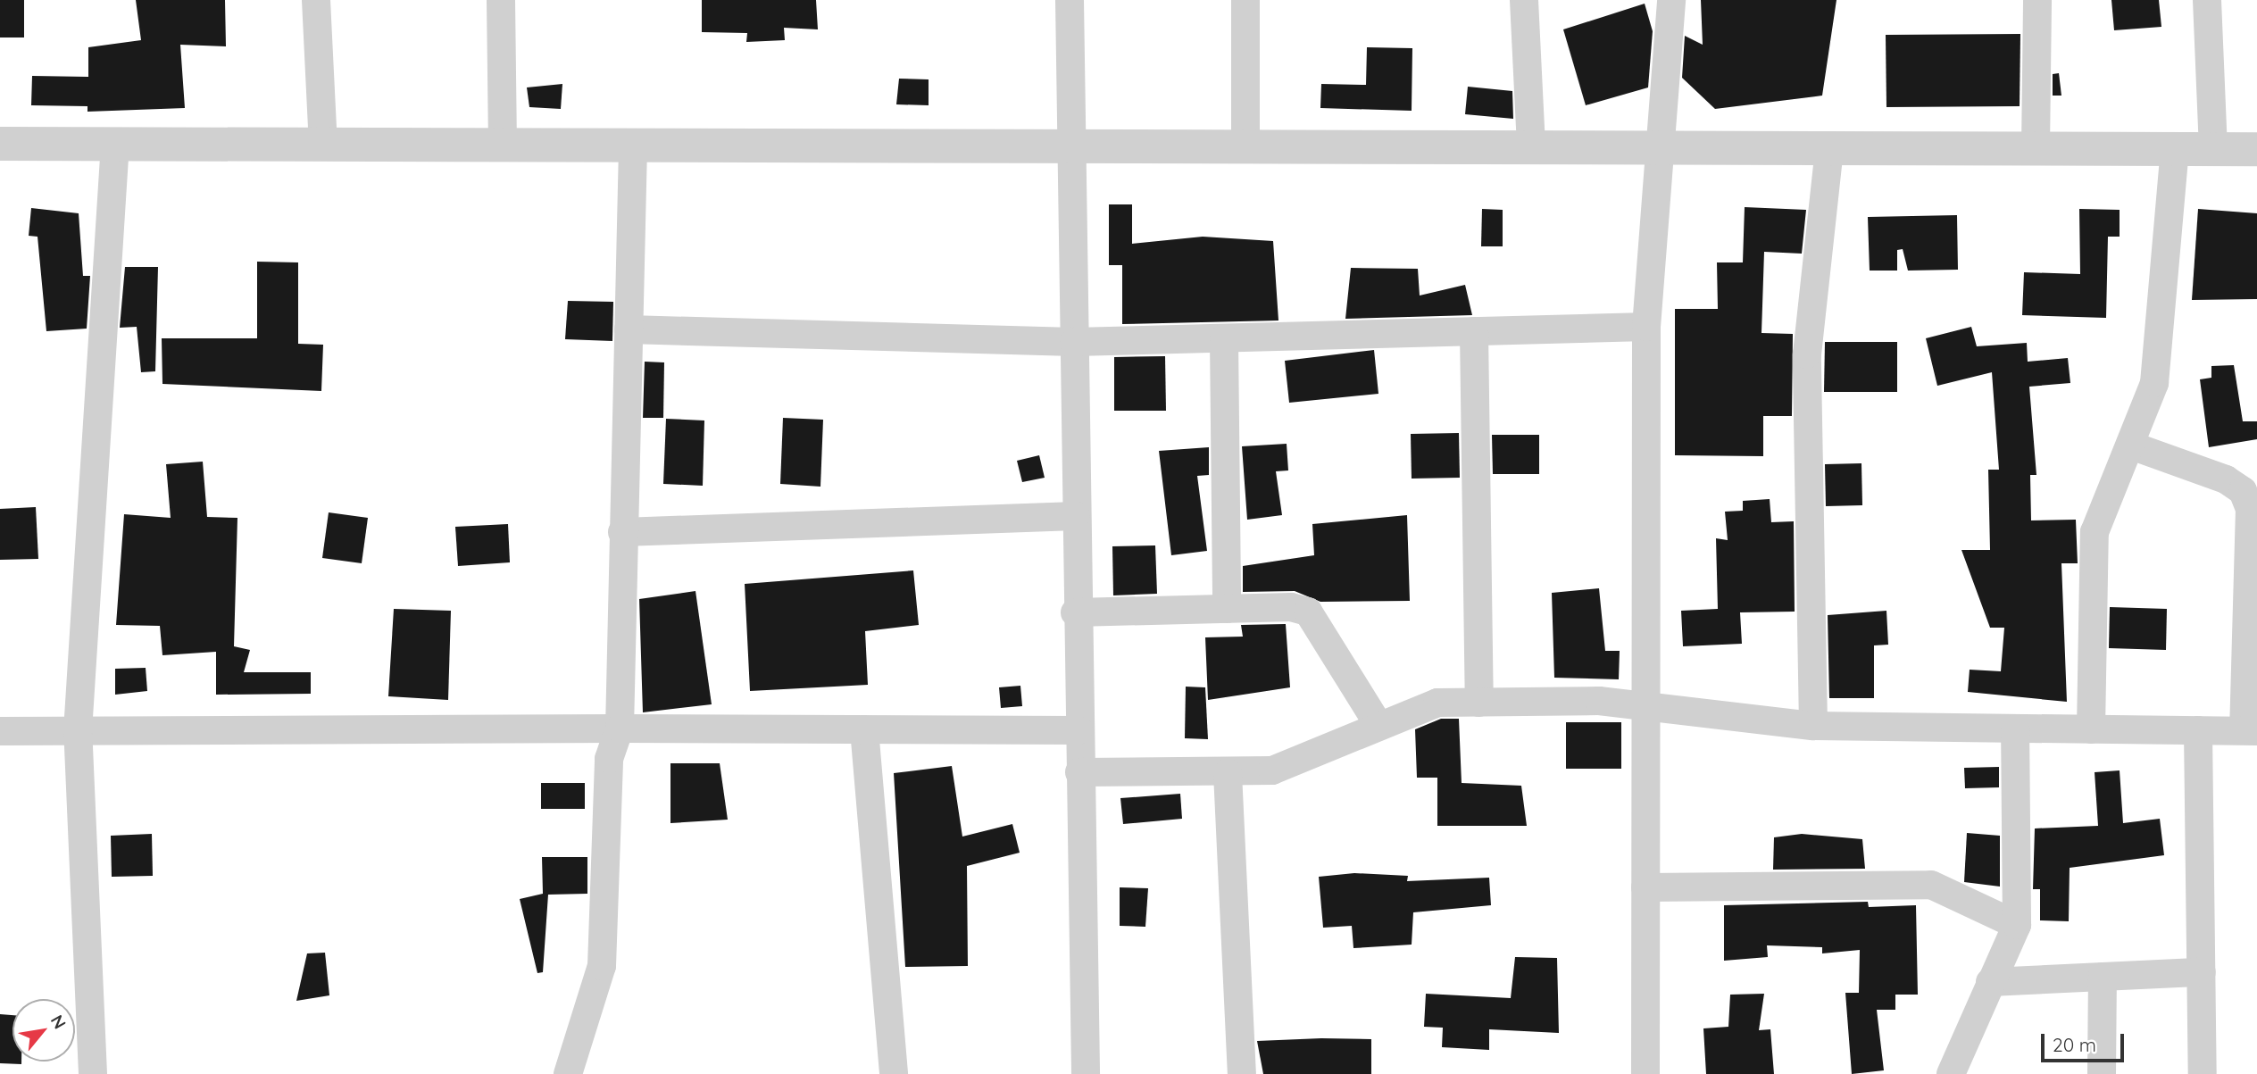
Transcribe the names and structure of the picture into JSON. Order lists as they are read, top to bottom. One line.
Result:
{"scale_bar":"20 m","north":"top right"}
